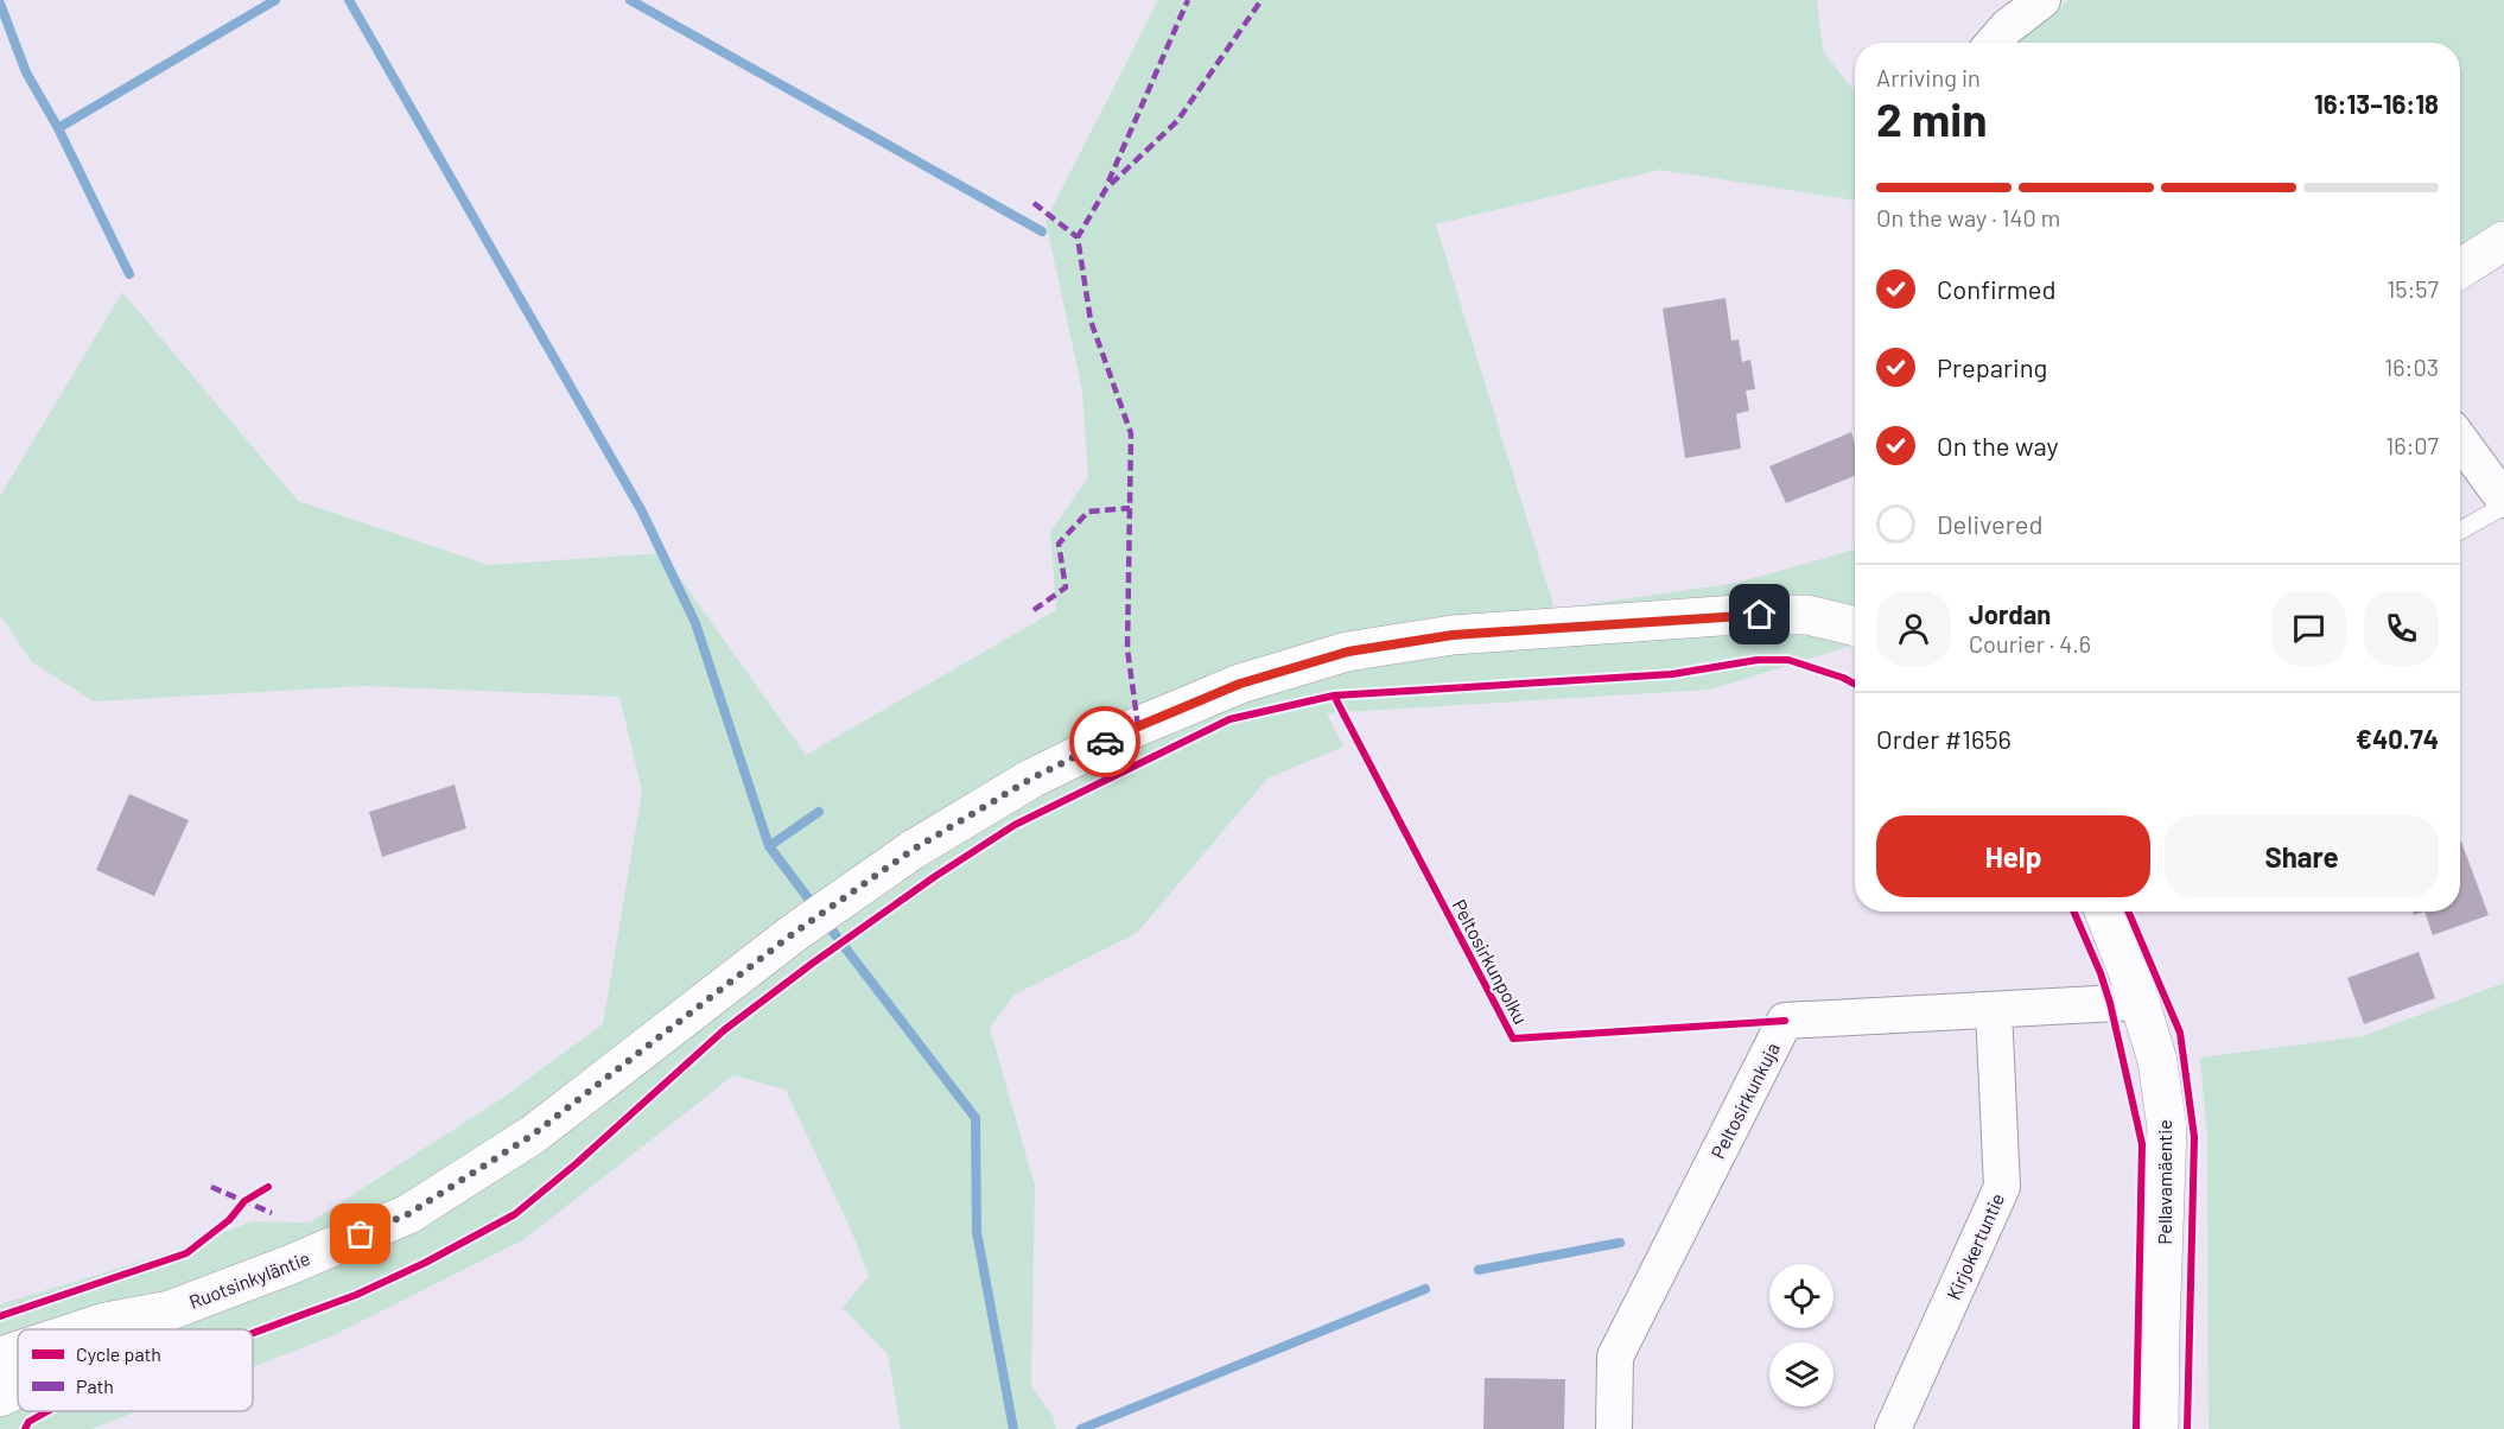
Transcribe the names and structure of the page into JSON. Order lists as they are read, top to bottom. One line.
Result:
{"streets":{"street":["Peltosirkunkuja","Pellavamäentie","Kirjokertuntie","Ruotsinkyläntie"],"cycle path":["Peltosirkunpolku"]},"crossings":[["Peltosirkunkuja","Pellavamäentie"],["Peltosirkunkuja","Kirjokertuntie"]],"legend":["Cycle path","Path"],"page":{"heading":["2 min","Arriving in","16:13–16:18"],"panel":["Jordan","Courier · 4.6","Order #1656","€40.74"],"bar":"On the way · 140 m","list":[["Confirmed","15:57"],["Preparing","16:03"],["On the way","16:07"],"Delivered"],"buttons":["Help","Share"]}}
